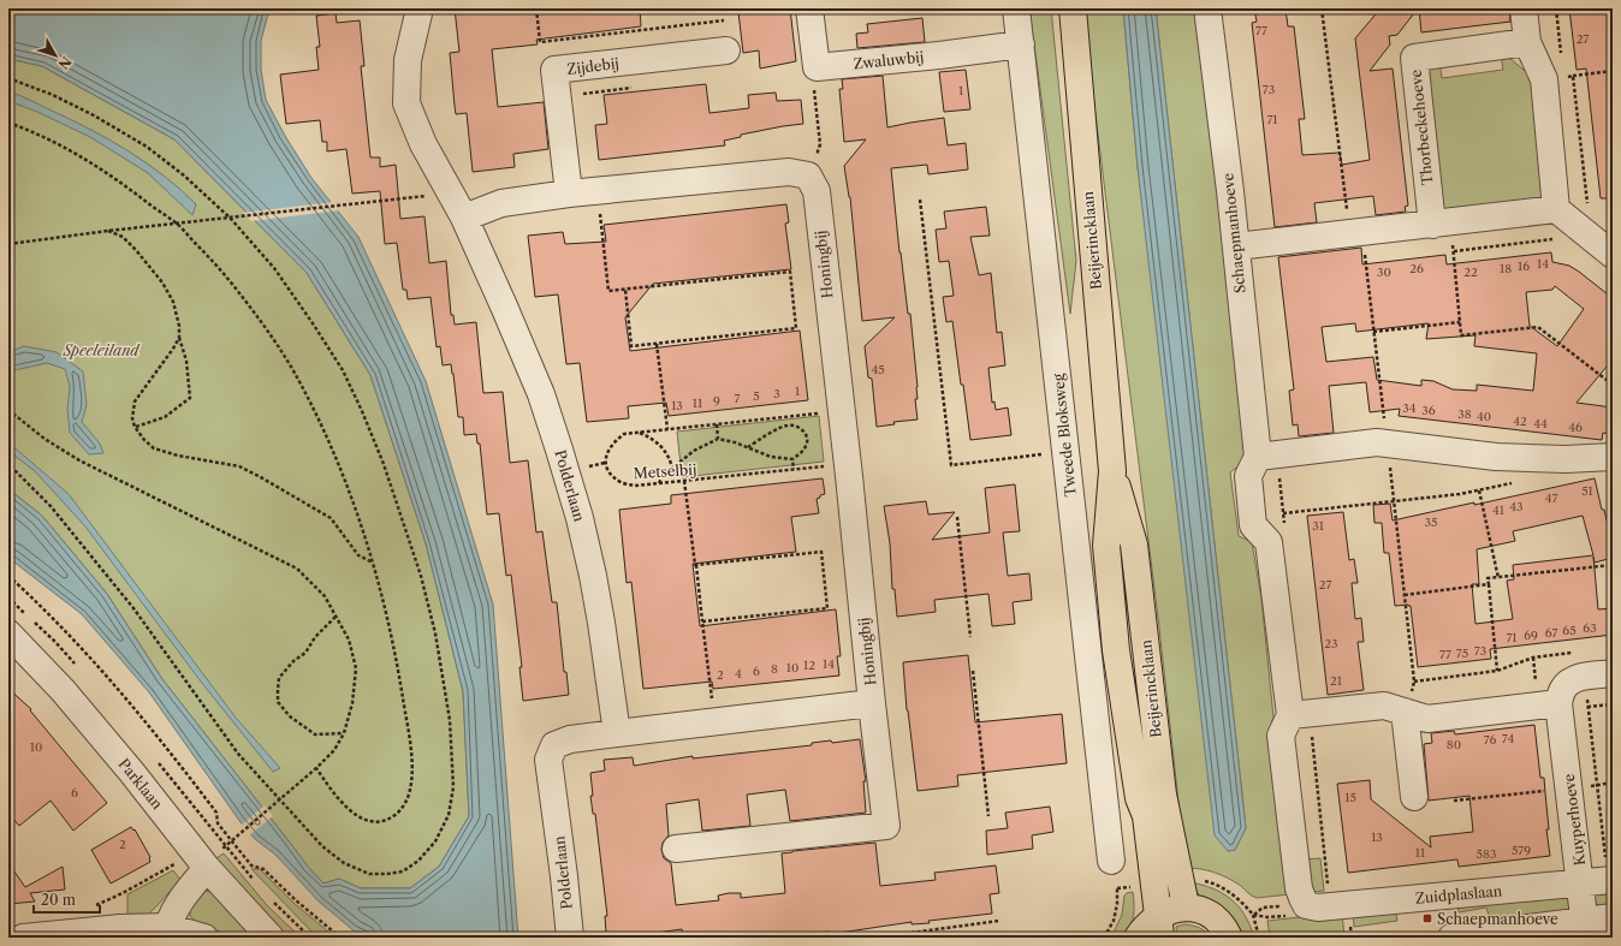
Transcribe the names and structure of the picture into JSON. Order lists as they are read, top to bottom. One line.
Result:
{"streets":{"main road":["Beijerincklaan"],"street":["Zwaluwbij","Zijdebij","Thorbeckehoeve","Schaepmanhoeve","Honingbij","Tweede Bloksweg","Polderlaan","Parklaan","Kuyperhoeve","Zuidplaslaan"],"path":["Metselbij"]},"crossings":[["Zwaluwbij","Tweede Bloksweg"],["Schaepmanhoeve","Zuidplaslaan"],["Honingbij","Metselbij"],["Honingbij","Polderlaan"],["Kuyperhoeve","Zuidplaslaan"]],"parks":["Speeleiland"],"places":{"transit":["Schaepmanhoeve"]},"house_numbers":["77","27","73","1","71","14","16","26","18","30","22","45","1","3","5","7","9","11","13","34","36","38","40","42","44","46","51","47","43","41","35","31","27","63","65","67","69","71","23","73","75","77","14","12","10","8","6","4","2","21","74","76","80","10","6","15","13","2","579","11","583"],"scale_bar":"20 m","north":"bottom right"}
